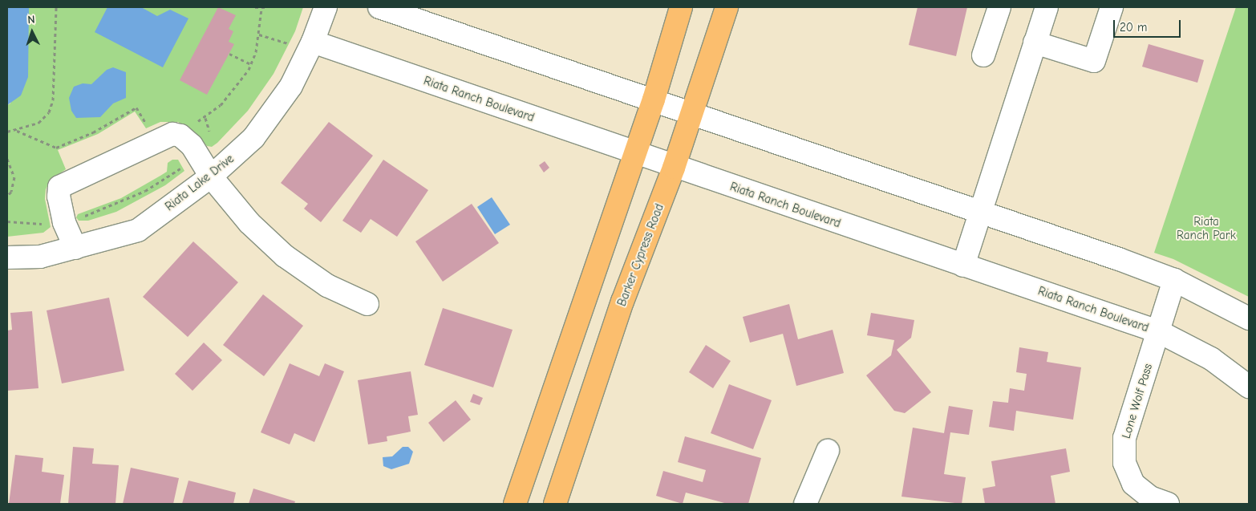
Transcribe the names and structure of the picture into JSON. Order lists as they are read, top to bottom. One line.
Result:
{"streets":{"main road":["Barker Cypress Road"],"street":["Riata Ranch Boulevard","Riata Lake Drive","Lone Wolf Pass"]},"crossings":[["Riata Ranch Boulevard","Riata Lake Drive"],["Riata Ranch Boulevard","Barker Cypress Road"],["Riata Ranch Boulevard","Lone Wolf Pass"]],"parks":["Riata Ranch Park"],"scale_bar":"20 m","north":"top"}
